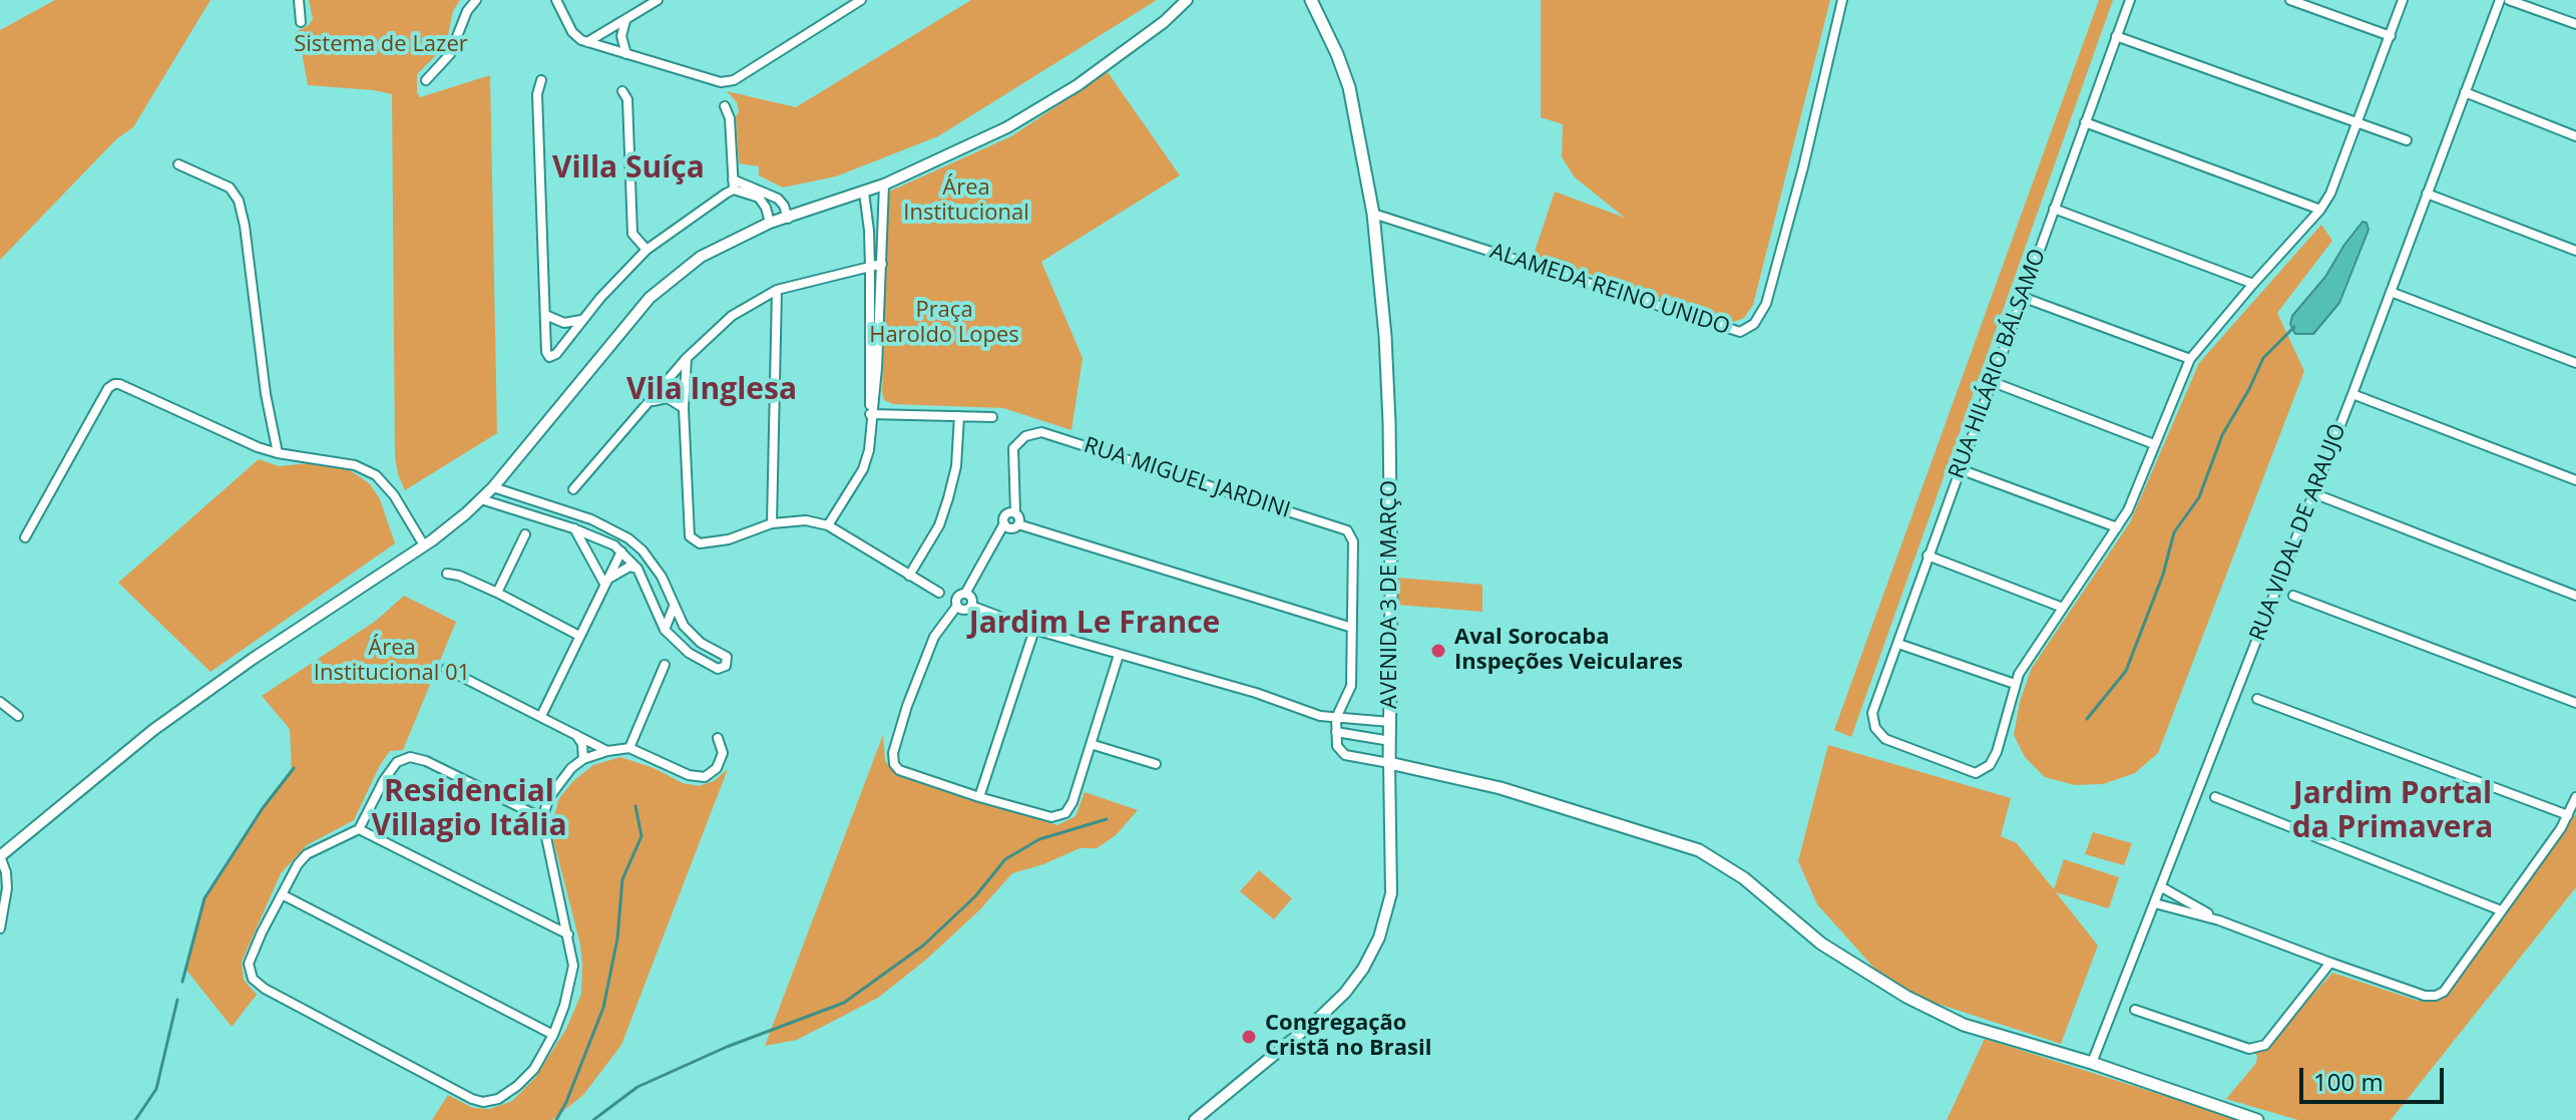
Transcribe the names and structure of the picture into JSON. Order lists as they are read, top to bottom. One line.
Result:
{"streets":{"main road":["AVENIDA 3 DE MARÇO"],"street":["ALAMEDA REINO UNIDO","RUA HILÁRIO BÁLSAMO","RUA MIGUEL JARDINI","RUA VIDAL DE ARAUJO"]},"crossings":[["ALAMEDA REINO UNIDO","AVENIDA 3 DE MARÇO"]],"districts":["Villa Suíça","Vila Inglesa","Jardim Le France","Residencial Villagio Itália","Jardim Portal da Primavera"],"parks":["Sistema de Lazer","Área Institucional","Praça Haroldo Lopes","Área Institucional 01"],"places":["Aval Sorocaba Inspeções Veiculares","Congregação Cristã no Brasil"],"scale_bar":"100 m"}
